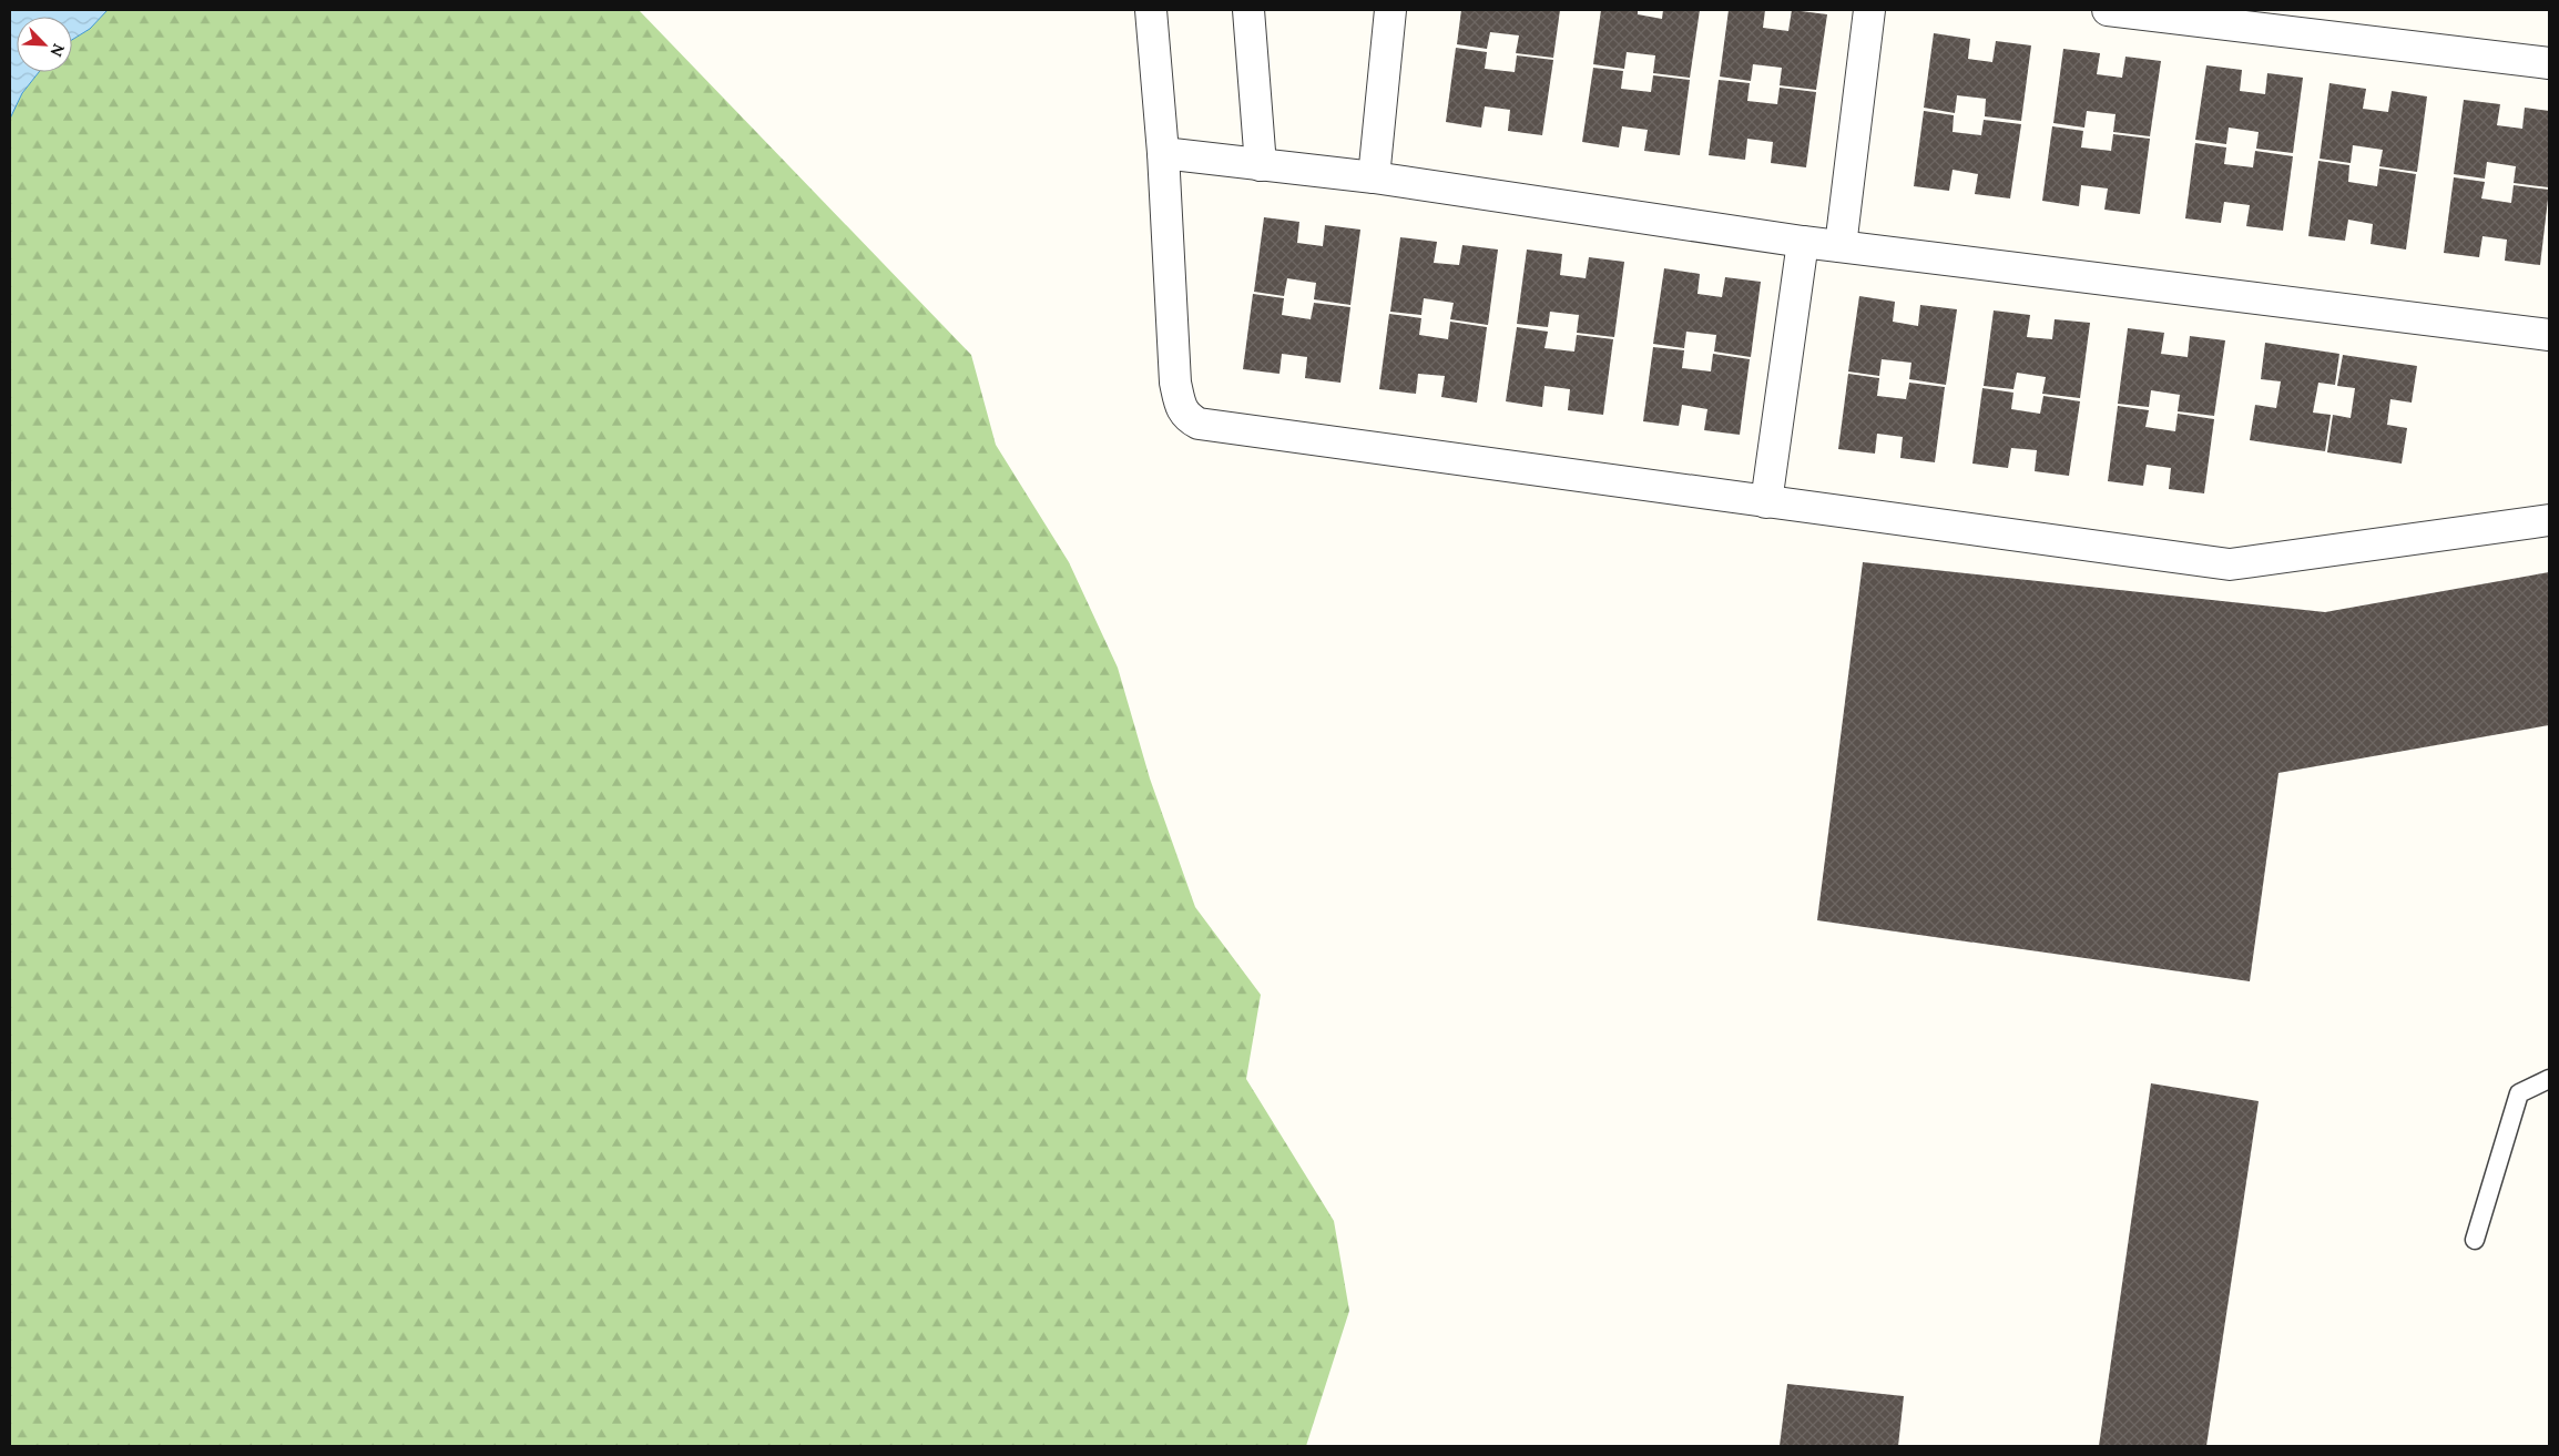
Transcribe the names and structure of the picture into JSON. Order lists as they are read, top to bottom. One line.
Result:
{"north":"bottom right"}
